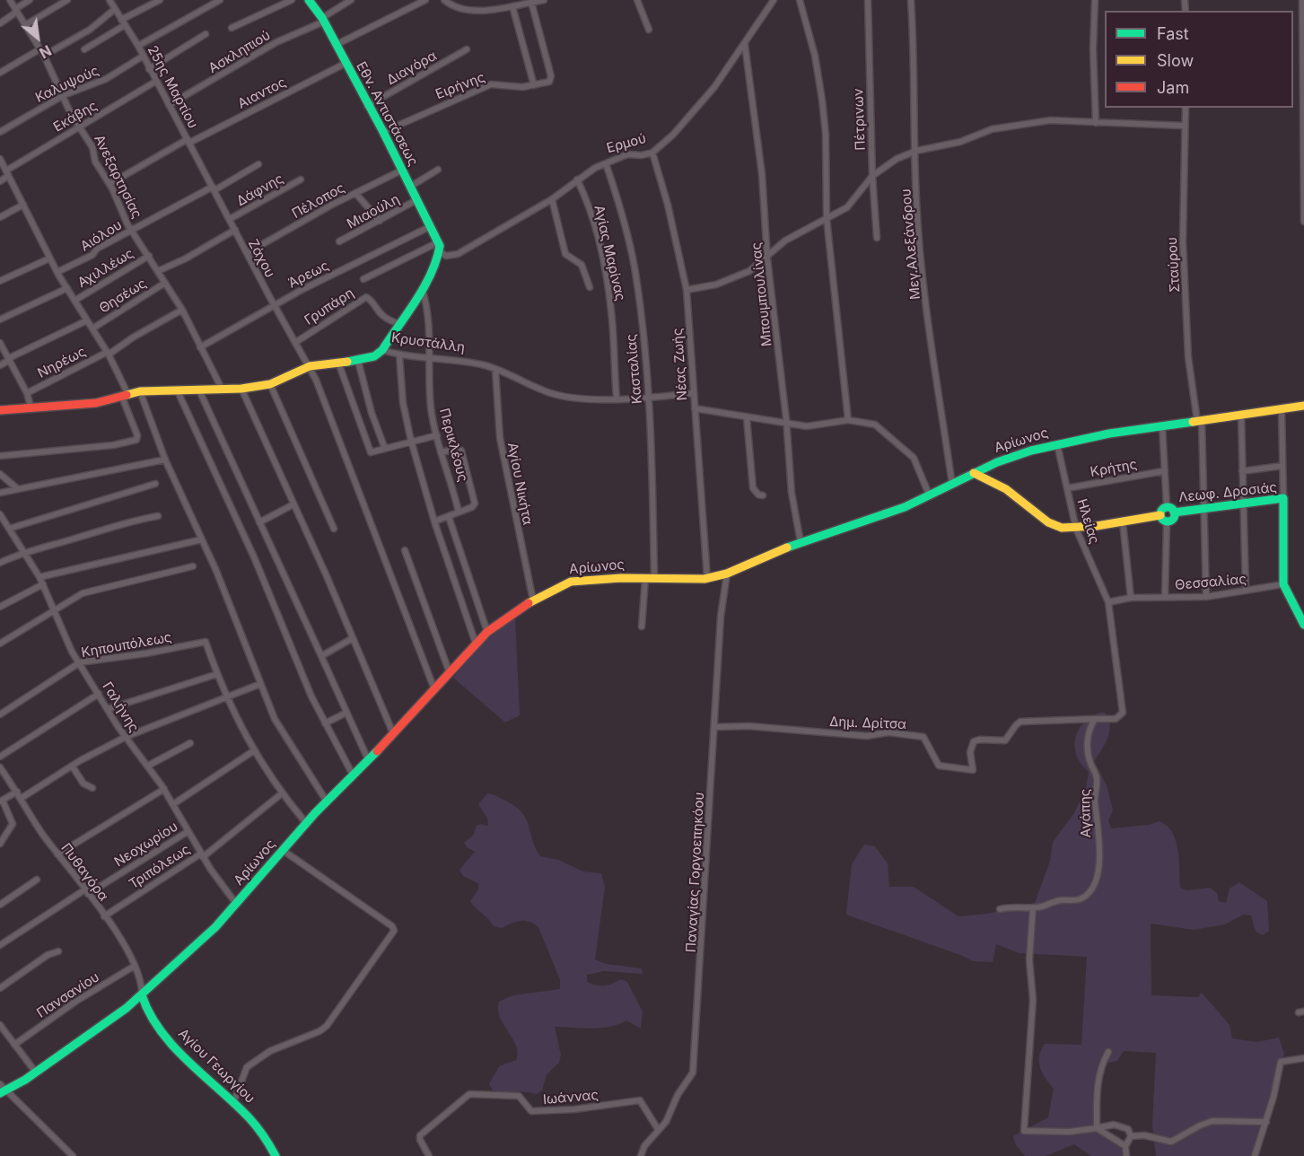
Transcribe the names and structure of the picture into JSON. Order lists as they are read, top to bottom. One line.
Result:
{"streets":{"street":["Ασκληπιού","Διαγόρα","Καλυψούς","Ειρήνης","25ης Μαρτίου","Αιαντος","Εθν. Αντιστάσεως","Εκάβης","Πέτρινων","Ερμού","Ανεξαρτησίας","Δάφνης","Πέλοπος","Μιαούλη","Αιόλου","Μεγ.Αλεξάνδρου","Αγίας Μαρίνας","Ζάχου","Σταύρου","Αχιλλέως","Άρεως","Μπουμπουλίνας","Θησέως","Γρυπάρη","Κρυστάλλη","Νηρέως","Νέας Ζωής","Κασταλίας","Αρίωνος","Περικλέους","Κρήτης","Αγίου Νικήτα","Λεωφ. Δροσιάς","Ηλείας","Θεσσαλίας","Κηπουπόλεως","Γαλήνης","Δημ. Δρίτσα","Αγάπης","Νεοχωρίου","Τριπόλεως","Πυθαγόρα","Παναγίας Γοργοεπηκόου","Πανσανίου","Αγίου Γεωργίου","Ιωάννας"]},"crossings":[["Ασκληπιού","25ης Μαρτίου"],["Ασκληπιού","Εθν. Αντιστάσεως"],["Διαγόρα","Εθν. Αντιστάσεως"],["Καλυψούς","25ης Μαρτίου"],["Καλυψούς","Ανεξαρτησίας"],["Ειρήνης","Εθν. Αντιστάσεως"],["25ης Μαρτίου","Αιαντος"],["25ης Μαρτίου","Εκάβης"],["25ης Μαρτίου","Αιόλου"],["25ης Μαρτίου","Ζάχου"],["Αιαντος","Εθν. Αντιστάσεως"],["Αιαντος","Ανεξαρτησίας"],["Εθν. Αντιστάσεως","Πέλοπος"],["Εθν. Αντιστάσεως","Μιαούλη"],["Εθν. Αντιστάσεως","Άρεως"],["Εθν. Αντιστάσεως","Γρυπάρη"],["Εκάβης","Ανεξαρτησίας"],["Ερμού","Αγίας Μαρίνας"],["Ερμού","Μπουμπουλίνας"],["Ερμού","Νέας Ζωής"],["Ερμού","Κασταλίας"],["Ανεξαρτησίας","Αιόλου"],["Ανεξαρτησίας","Αχιλλέως"],["Ανεξαρτησίας","Άρεως"],["Ανεξαρτησίας","Θησέως"],["Ανεξαρτησίας","Κρυστάλλη"],["Ανεξαρτησίας","Νηρέως"],["Δάφνης","Ζάχου"],["Πέλοπος","Ζάχου"],["Αιόλου","Ζάχου"],["Μεγ.Αλεξάνδρου","Αρίωνος"],["Αγίας Μαρίνας","Κρυστάλλη"],["Ζάχου","Άρεως"],["Ζάχου","Γρυπάρη"],["Ζάχου","Κρυστάλλη"],["Ζάχου","Αρίωνος"],["Σταύρου","Αρίωνος"],["Σταύρου","Λεωφ. Δροσιάς"],["Σταύρου","Θεσσαλίας"],["Μπουμπουλίνας","Αρίωνος"],["Κρυστάλλη","Νέας Ζωής"],["Κρυστάλλη","Κασταλίας"],["Κρυστάλλη","Περικλέους"],["Κρυστάλλη","Αγίου Νικήτα"],["Νέας Ζωής","Αρίωνος"],["Κασταλίας","Αρίωνος"],["Αρίωνος","Αγίου Νικήτα"],["Αρίωνος","Ηλείας"],["Αρίωνος","Γαλήνης"],["Αρίωνος","Πυθαγόρα"],["Αρίωνος","Παναγίας Γοργοεπηκόου"],["Αρίωνος","Αγίου Γεωργίου"],["Κρήτης","Ηλείας"],["Λεωφ. Δροσιάς","Θεσσαλίας"],["Ηλείας","Θεσσαλίας"],["Κηπουπόλεως","Γαλήνης"],["Γαλήνης","Νεοχωρίου"],["Γαλήνης","Τριπόλεως"],["Δημ. Δρίτσα","Αγάπης"],["Δημ. Δρίτσα","Παναγίας Γοργοεπηκόου"],["Νεοχωρίου","Πυθαγόρα"],["Τριπόλεως","Πυθαγόρα"],["Πυθαγόρα","Πανσανίου"],["Πυθαγόρα","Αγίου Γεωργίου"],["Παναγίας Γοργοεπηκόου","Ιωάννας"]],"legend":["Fast","Slow","Jam"],"north":"bottom right"}
